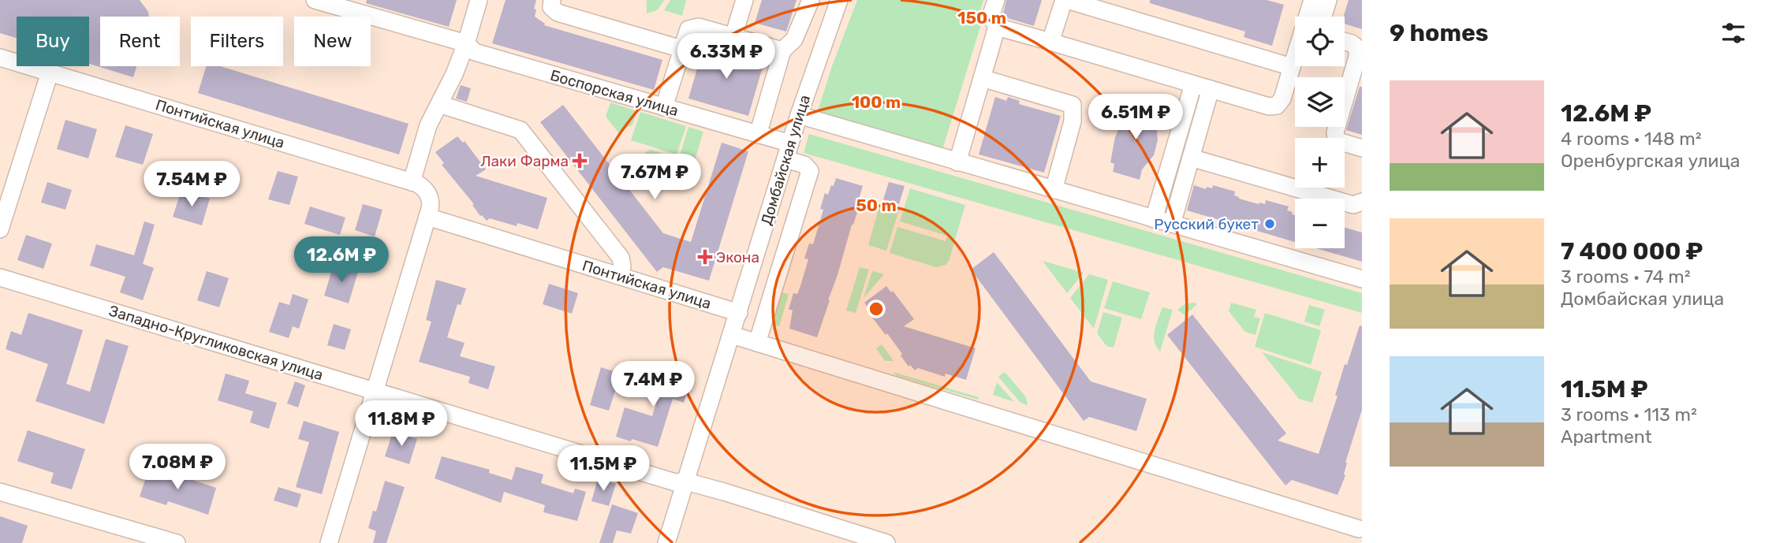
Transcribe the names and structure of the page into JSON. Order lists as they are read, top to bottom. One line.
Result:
{"streets":{"street":["Боспорская улица","Понтийская улица","Домбайская улица","Западно-Кругликовская улица"]},"crossings":[["Боспорская улица","Домбайская улица"],["Понтийская улица","Домбайская улица"],["Домбайская улица","Западно-Кругликовская улица"]],"places":{"health":["Лаки Фарма","Экона"],"other":["Русский букет"]},"page":{"heading":"9 homes","map_buttons":["+","−"],"chip":["Buy","Rent","Filters","New"],"price":["6.33M ₽","6.51M ₽","7.67M ₽","7.54M ₽","12.6M ₽","7.4M ₽","11.8M ₽","7.08M ₽","11.5M ₽"],"list":[{"name":"12.6M ₽","note":"4 rooms · 148 m² · Оренбургская улица"},{"name":"7 400 000 ₽","note":"3 rooms · 74 m² · Домбайская улица"},{"name":"11.5M ₽","note":"3 rooms · 113 m² · Apartment"}]},"rings":["150 m","100 m","50 m"]}
